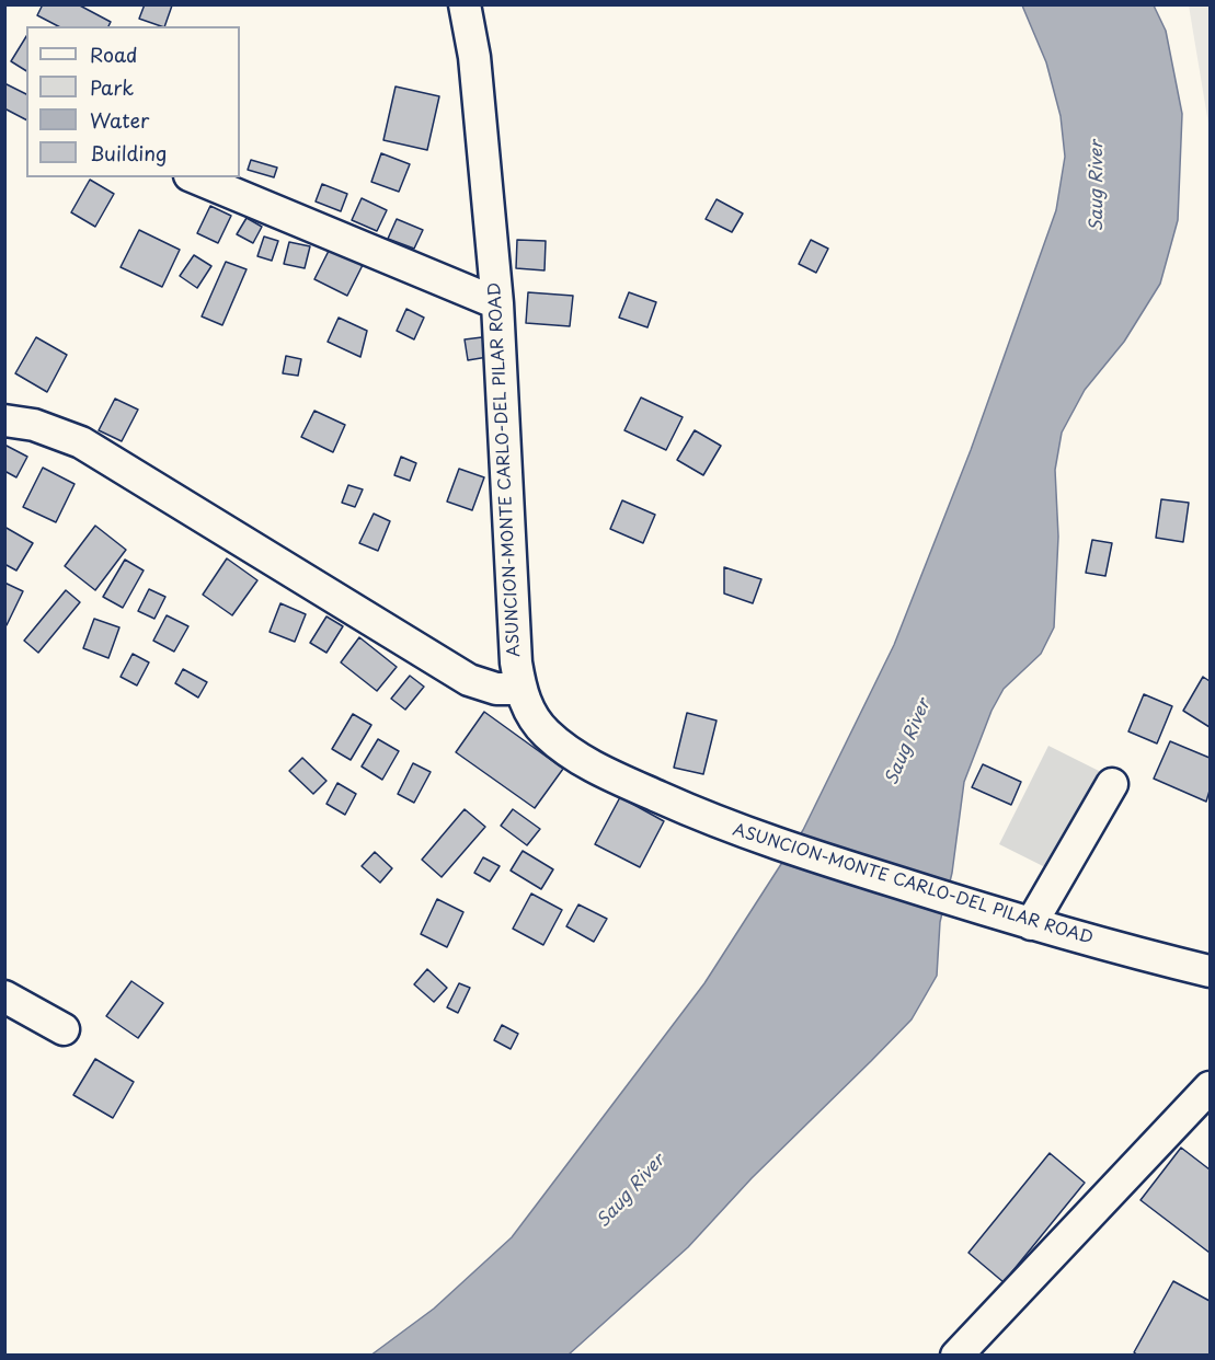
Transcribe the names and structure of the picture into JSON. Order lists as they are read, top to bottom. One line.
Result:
{"streets":{"street":["ASUNCION-MONTE CARLO-DEL PILAR ROAD"]},"water":["Saug River"],"legend":["Road","Park","Water","Building"]}
